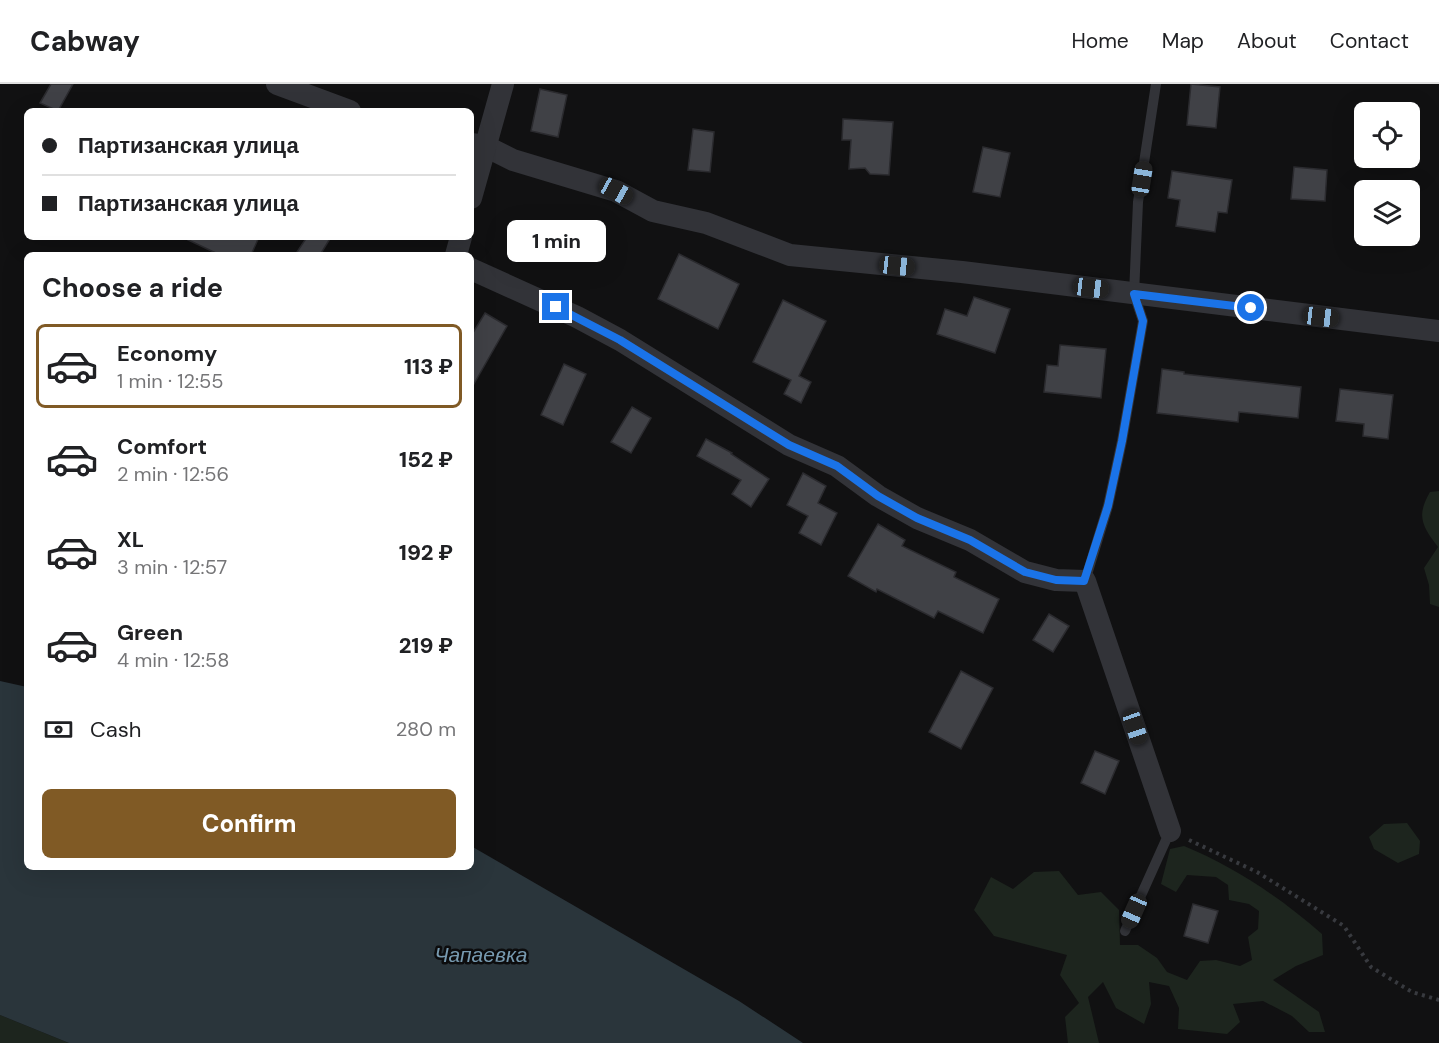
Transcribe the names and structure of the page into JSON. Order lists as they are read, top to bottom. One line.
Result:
{"water":["Чапаевка"],"page":{"header":"Cabway","nav":["Home","Map","About","Contact"],"banner":["Партизанская улица","Партизанская улица"],"bubble":"1 min","heading":"Choose a ride","list":[{"name":"Economy","note":"1 min · 12:55","value":"113 ₽"},{"name":"Comfort","note":"2 min · 12:56","value":"152 ₽"},{"name":"XL","note":"3 min · 12:57","value":"192 ₽"},{"name":"Green","note":"4 min · 12:58","value":"219 ₽"}],"pay":["Cash","280 m"],"buttons":"Confirm"}}
